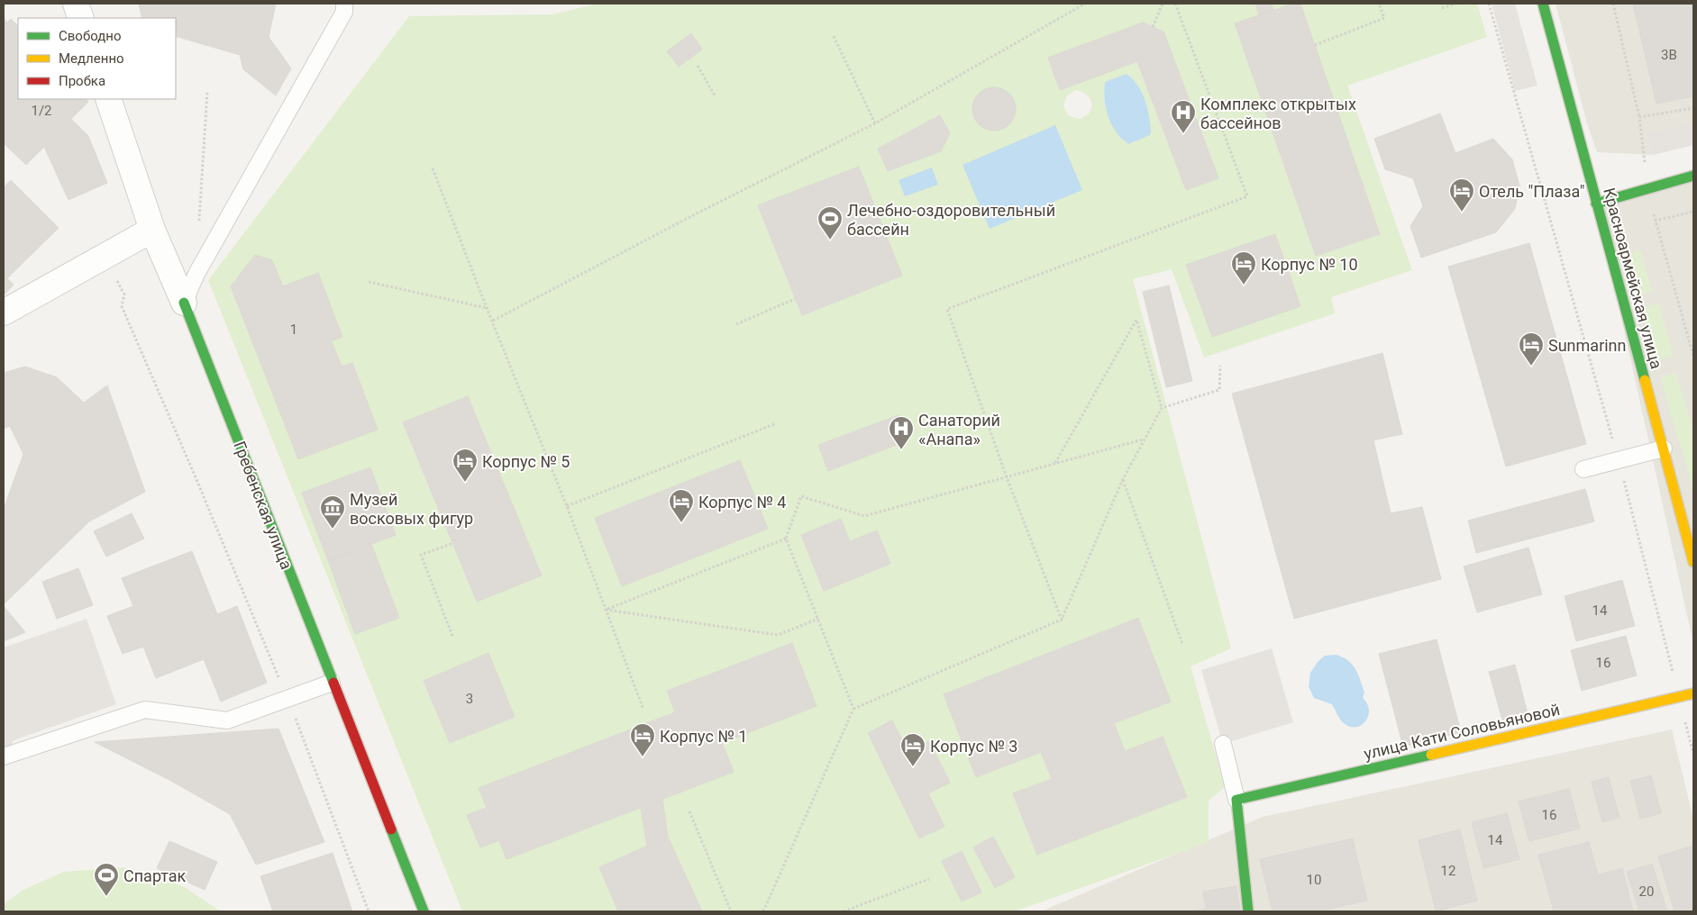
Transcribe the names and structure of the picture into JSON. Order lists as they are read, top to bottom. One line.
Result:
{"streets":{"street":["Красноармейская улица","Гребенская улица","улица Кати Соловьяновой"]},"places":{"hospital":["Комплекс открытых бассейнов","Санаторий «Анапа»"],"hotel":["Отель \"Плаза\"","Корпус № 10","Sunmarinn","Корпус № 5","Корпус № 4","Корпус № 1","Корпус № 3"],"sports":["Лечебно-оздоровительный бассейн","Спартак"],"museum":["Музей восковых фигур"]},"house_numbers":["3В","1/2","1","14","16","3","16","14","12","10","20"],"legend":["Свободно","Медленно","Пробка"]}
